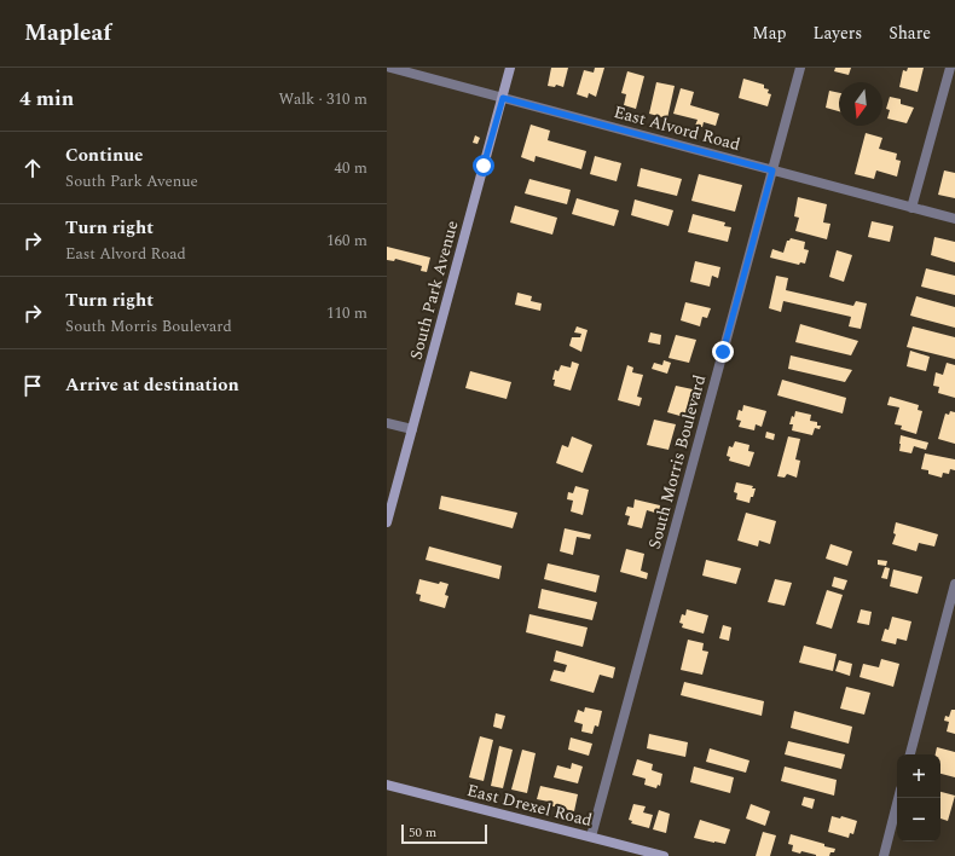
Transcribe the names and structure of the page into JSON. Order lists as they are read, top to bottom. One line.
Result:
{"streets":{"main road":["South Park Avenue","East Drexel Road"],"street":["East Alvord Road","South Morris Boulevard"]},"crossings":[["East Alvord Road","South Park Avenue"],["East Alvord Road","South Morris Boulevard"],["South Morris Boulevard","East Drexel Road"]],"scale_bar":"50 m","north":"bottom","page":{"header":"Mapleaf","nav":["Map","Layers","Share"],"heading":["4 min","Walk · 310 m"],"list":[["Continue","South Park Avenue","40 m"],["Turn right","East Alvord Road","160 m"],["Turn right","South Morris Boulevard","110 m"],"Arrive at destination"],"map_buttons":["+","−"],"scale":"50 m"}}
